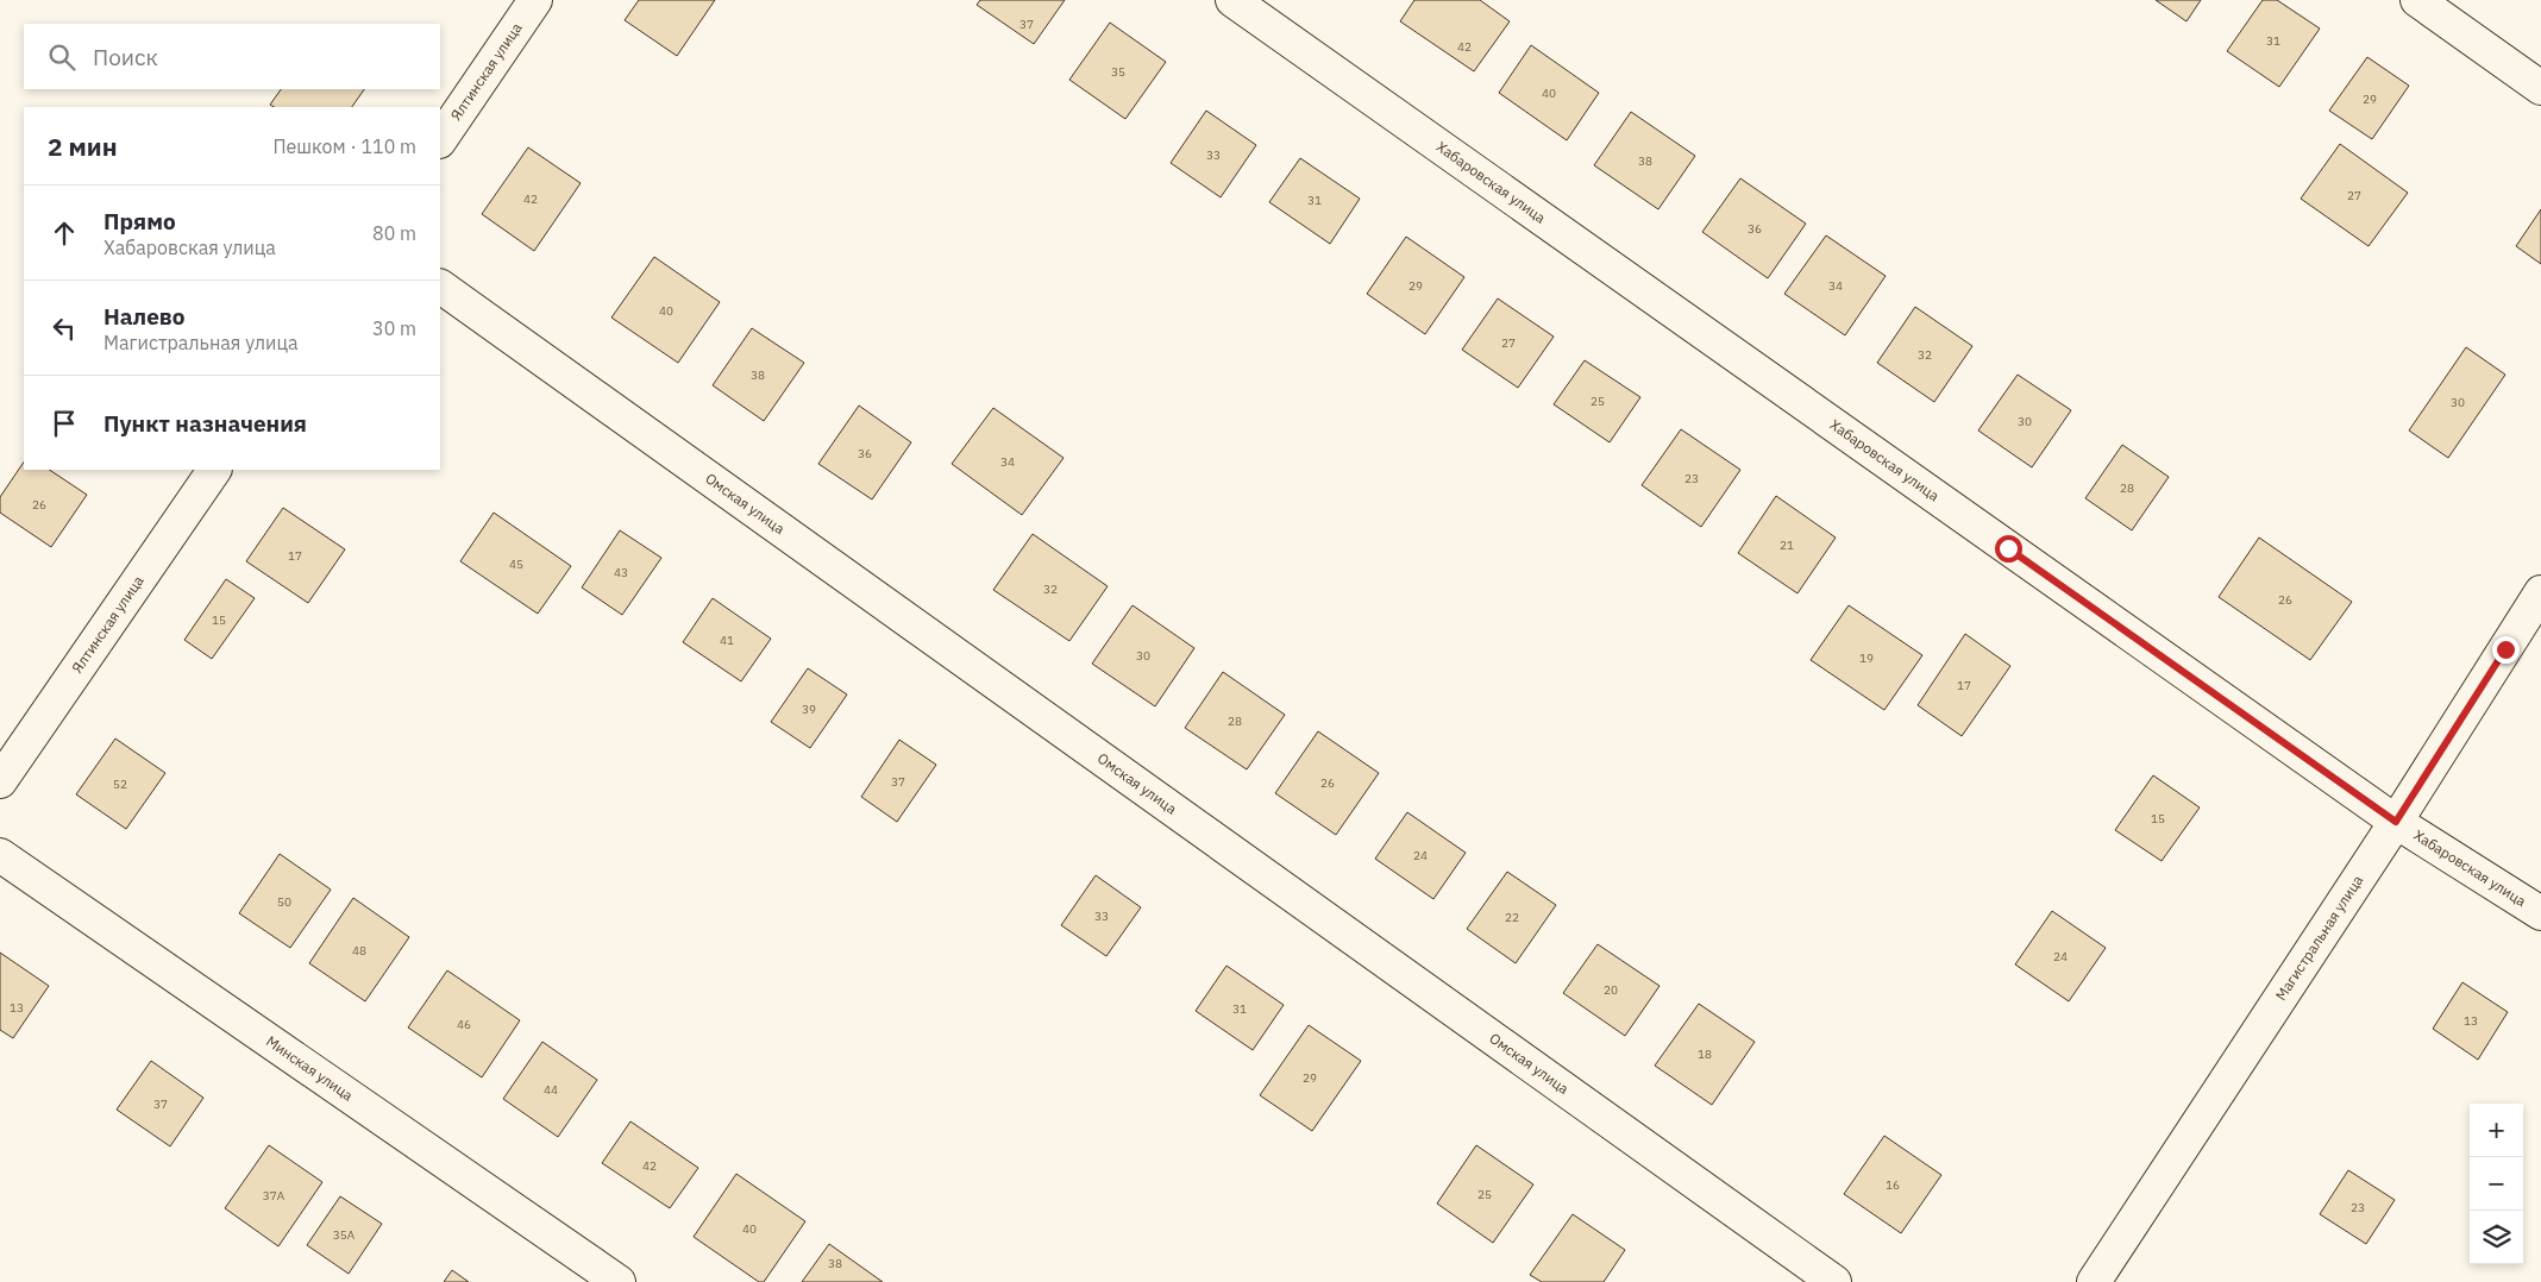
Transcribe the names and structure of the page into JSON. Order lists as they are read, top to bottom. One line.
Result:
{"streets":{"street":["Ялтинская улица","Хабаровская улица","Омская улица","Магистральная улица","Минская улица"]},"crossings":[["Хабаровская улица","Магистральная улица"]],"house_numbers":["37","31","42","35","40","29","33","38","27","42","31","36","29","34","40","27","32","38","25","30","30","36","34","23","28","26","21","17","45","43","32","26","15","41","30","19","17","39","28","37","26","52","15","24","50","33","22","48","24","20","13","31","13","46","18","29","44","37","42","16","25","37А","23","40","35А","38"],"page":{"search":"Поиск","heading":["2 мин","Пешком · 110 m"],"list":[["Прямо","Хабаровская улица","80 m"],["Налево","Магистральная улица","30 m"],"Пункт назначения"],"map_buttons":["+","−"]}}
